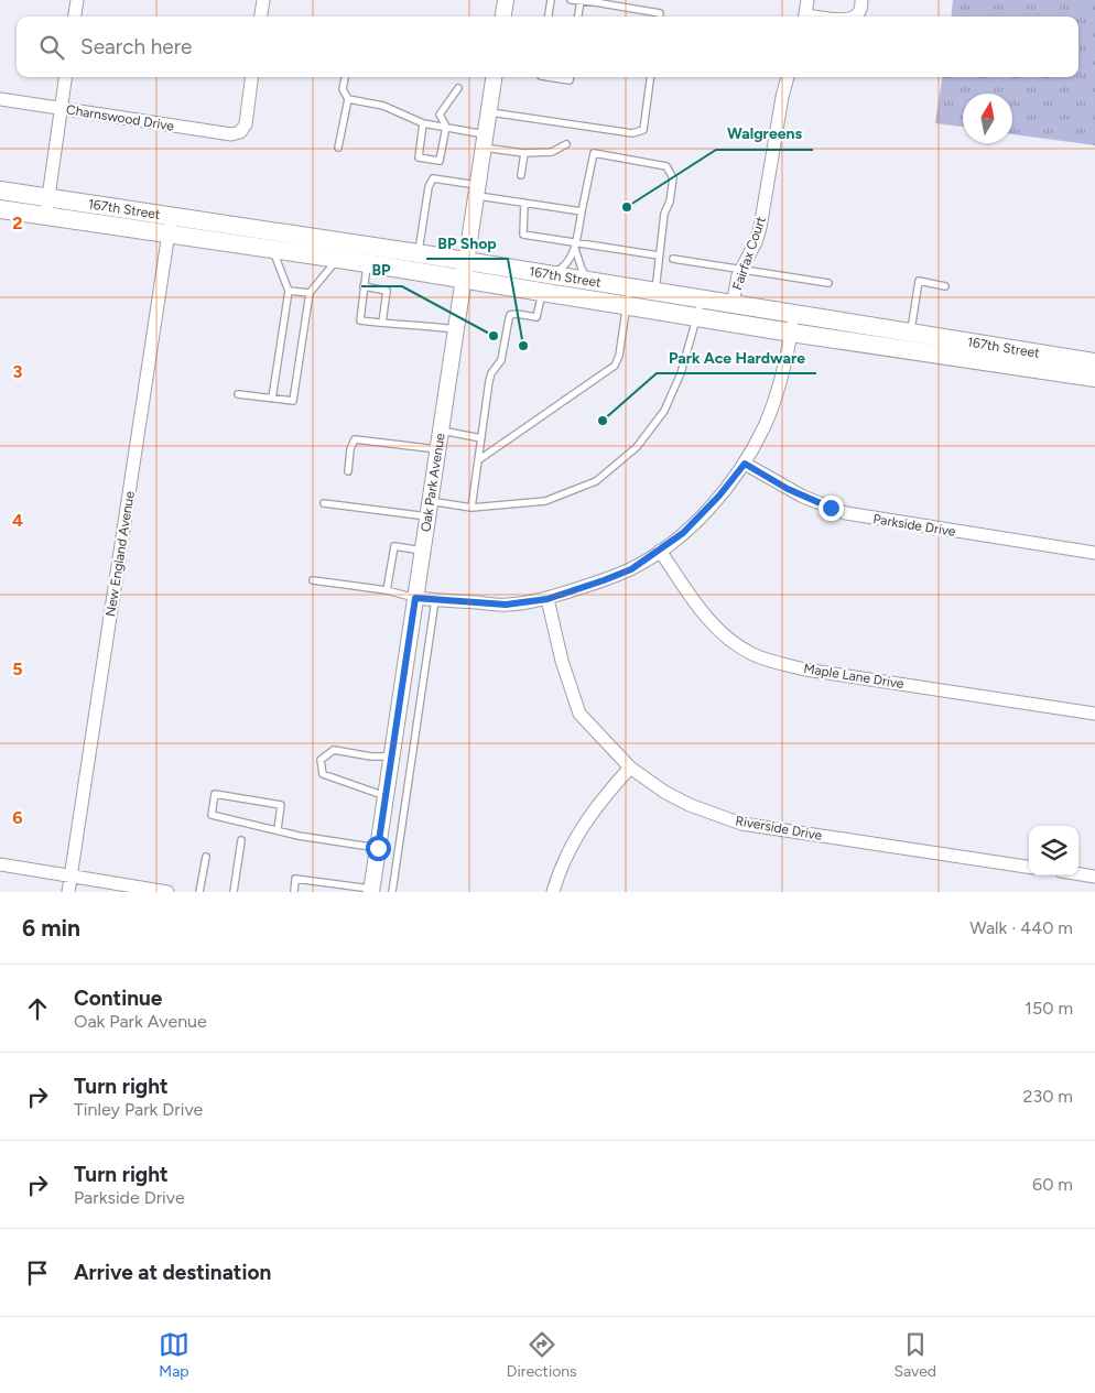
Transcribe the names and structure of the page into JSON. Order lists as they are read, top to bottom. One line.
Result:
{"streets":{"main road":["167th Street"],"street":["Charnswood Drive","Fairfax Court","Oak Park Avenue","Parkside Drive","New England Avenue","Maple Lane Drive","Riverside Drive"]},"crossings":[["167th Street","Fairfax Court"],["167th Street","Oak Park Avenue"],["167th Street","New England Avenue"]],"places":["Walgreens","BP","BP Shop","Park Ace Hardware"],"north":"top","page":{"search":"Search here","heading":["6 min","Walk · 440 m"],"list":[["Continue","Oak Park Avenue","150 m"],["Turn right","Tinley Park Drive","230 m"],["Turn right","Parkside Drive","60 m"],"Arrive at destination"],"nav":["Map","Directions","Saved"]},"grid":{"rows":["2","3","4","5","6"]}}
